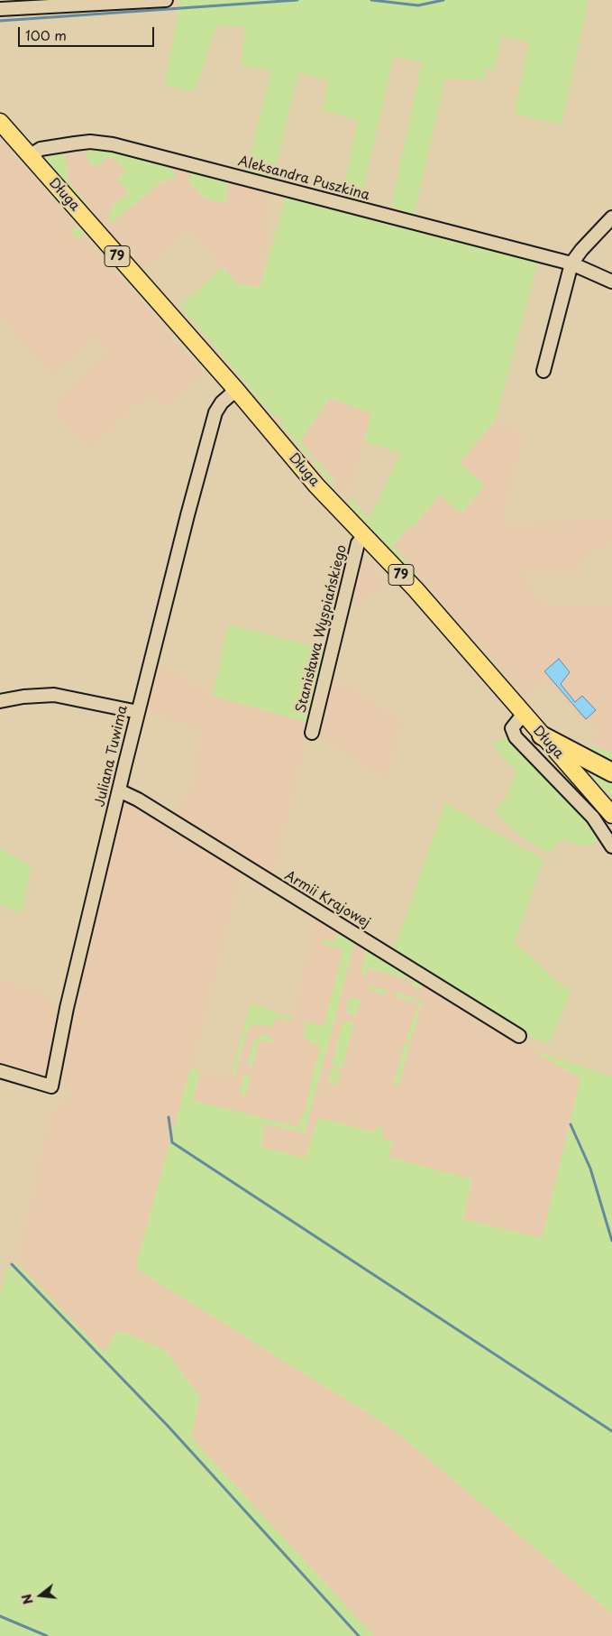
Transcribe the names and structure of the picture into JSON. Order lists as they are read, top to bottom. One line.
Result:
{"streets":{"main road":["Długa","79"],"street":["Aleksandra Puszkina","Stanisława Wyspiańskiego","Juliana Tuwima","Armii Krajowej"]},"crossings":[["Aleksandra Puszkina","Długa"],["Długa","Stanisława Wyspiańskiego"],["Długa","Juliana Tuwima"],["Juliana Tuwima","Armii Krajowej"]],"scale_bar":"100 m","north":"left"}
